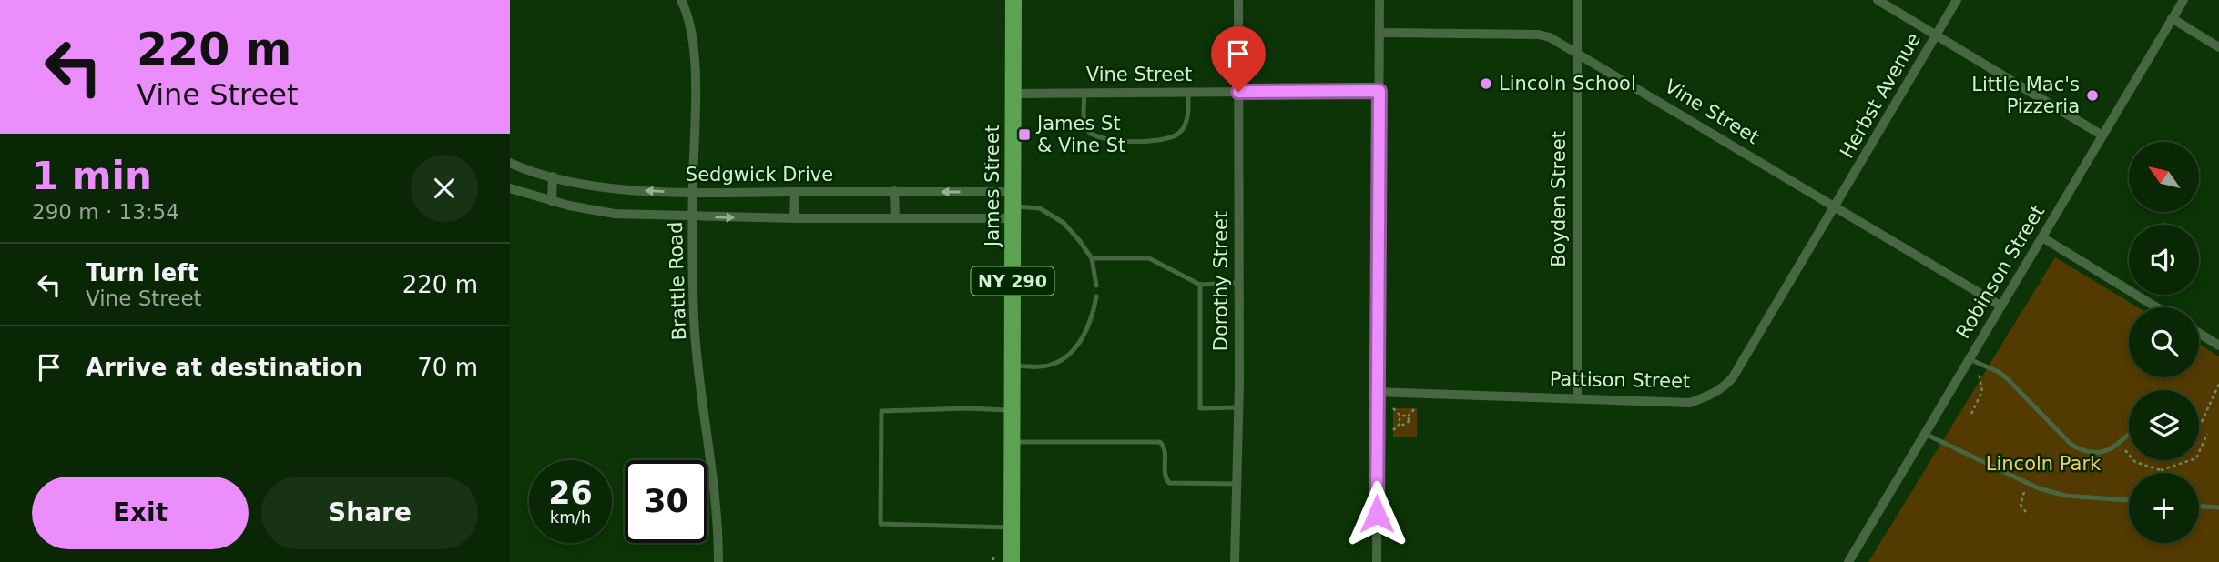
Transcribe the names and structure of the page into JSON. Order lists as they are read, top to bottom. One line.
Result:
{"streets":{"main road":["James Street","NY 290"],"street":["Vine Street","Herbst Avenue","Sedgwick Drive","Boyden Street","Robinson Street","Brattle Road","Dorothy Street","Pattison Street"]},"crossings":[["Vine Street","Herbst Avenue"],["Vine Street","James Street"],["Vine Street","Boyden Street"],["Vine Street","Robinson Street"],["Vine Street","Dorothy Street"],["Vine Street","Pattison Street"],["Herbst Avenue","Pattison Street"],["Sedgwick Drive","James Street"],["Sedgwick Drive","Brattle Road"],["Boyden Street","Pattison Street"]],"parks":["Lincoln Park"],"places":{"other":["Lincoln School","Little Mac's Pizzeria"],"transit":["James St & Vine St"]},"north":"top left","page":{"turn":["220 m","Vine Street"],"heading":["1 min","290 m · 13:54"],"map_buttons":"+","list":[{"name":"Turn left","note":"Vine Street","value":"220 m"},{"name":"Arrive at destination","value":"70 m"}],"speed":"26 km/h","limit":"30","buttons":["Exit","Share"]}}
